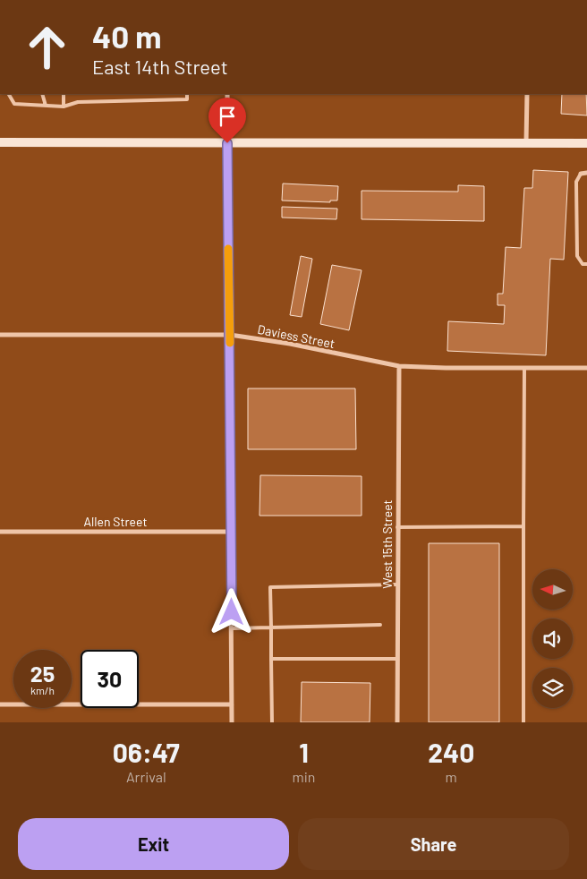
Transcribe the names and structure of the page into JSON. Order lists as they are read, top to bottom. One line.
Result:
{"streets":{"street":["Daviess Street","Allen Street","West 15th Street"]},"crossings":[["Daviess Street","West 15th Street"]],"north":"left","page":{"turn":["40 m","East 14th Street"],"speed":"25 km/h","limit":"30","eta":["06:47","Arrival","1","min","240","m"],"buttons":["Exit","Share"]}}
